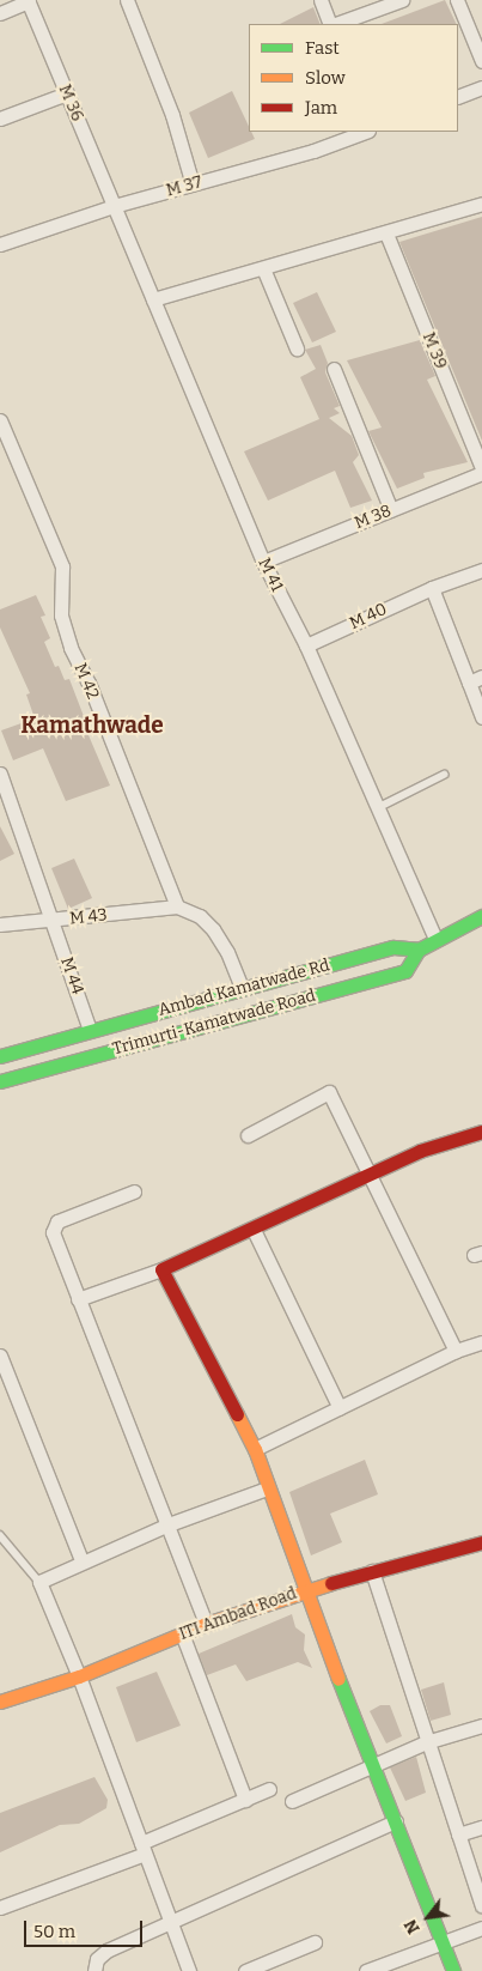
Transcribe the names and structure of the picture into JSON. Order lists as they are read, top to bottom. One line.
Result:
{"streets":{"street":["M 36","M 37","M 39","M 38","M 41","M 40","M 42","M 43","M 44","Ambad Kamatwade Rd","Trimurti-Kamatwade Road","ITI Ambad Road"]},"crossings":[["M 36","M 37"],["M 36","M 41"],["M 37","M 41"],["M 38","M 41"],["M 41","M 40"],["M 42","M 43"],["M 43","M 44"],["M 44","Ambad Kamatwade Rd"],["Ambad Kamatwade Rd","Trimurti-Kamatwade Road"]],"districts":["Kamathwade"],"legend":["Fast","Slow","Jam"],"scale_bar":"50 m","north":"bottom left"}
